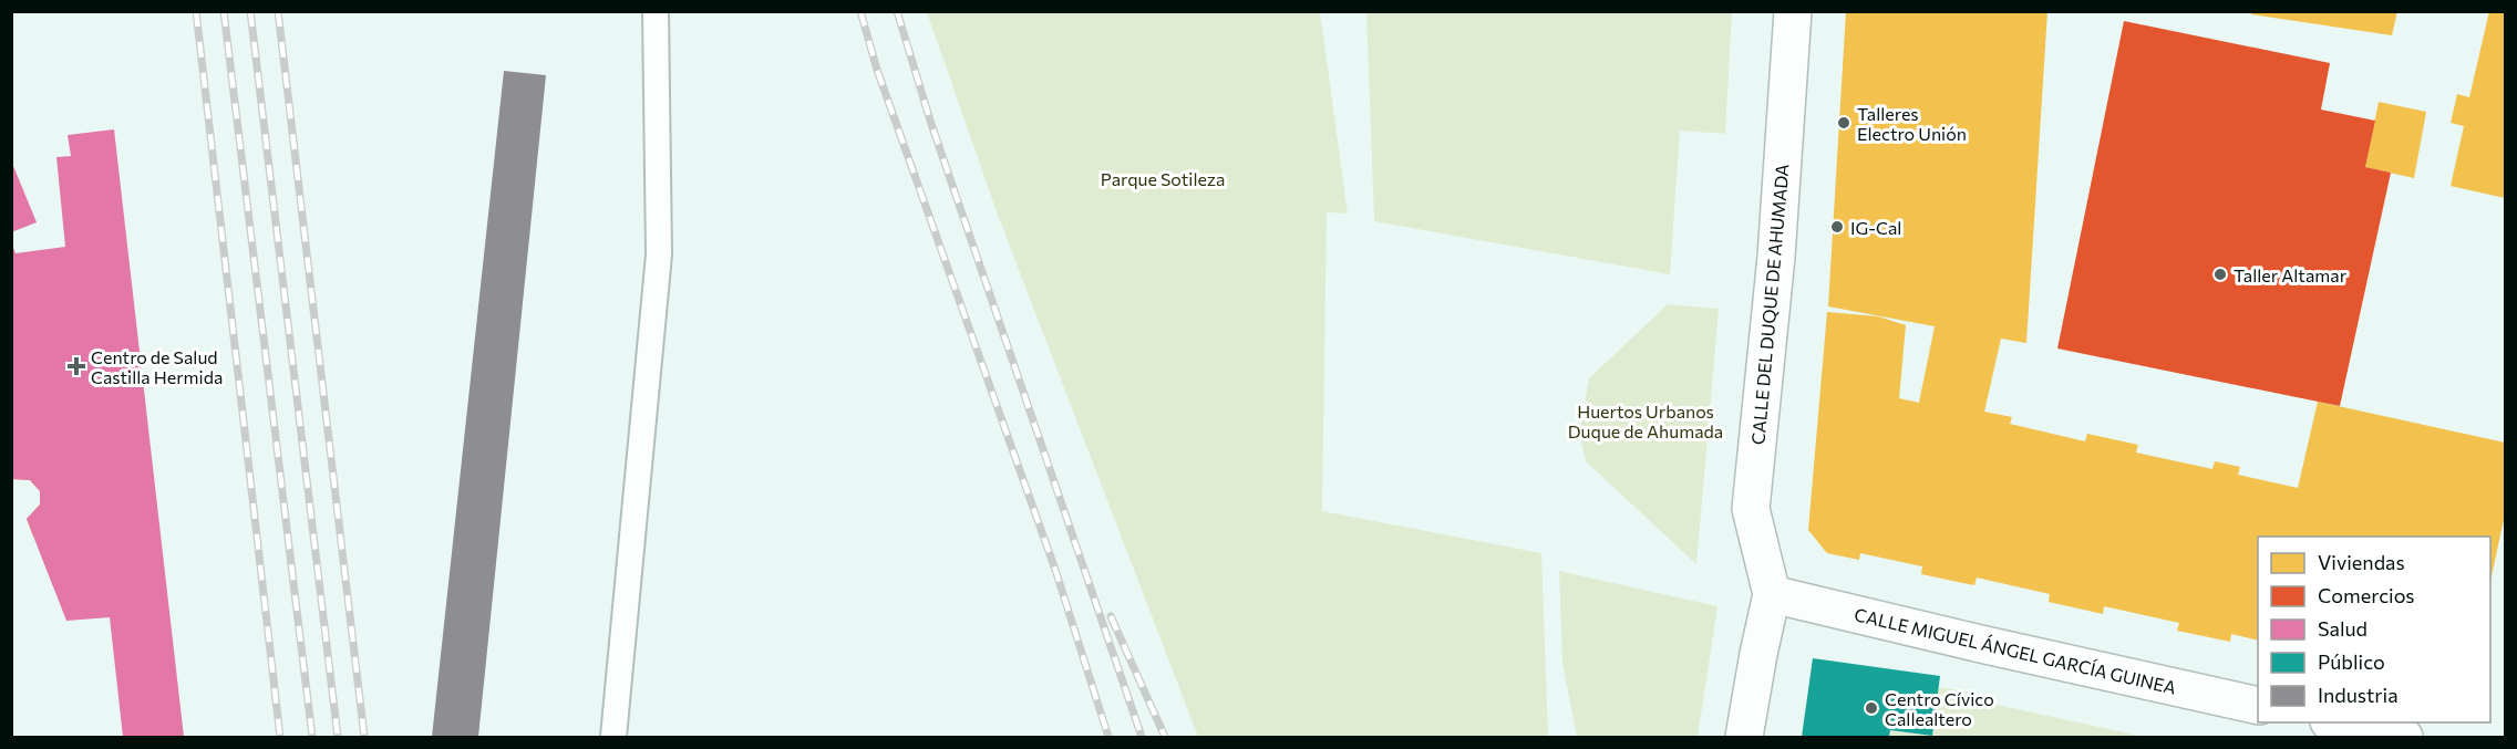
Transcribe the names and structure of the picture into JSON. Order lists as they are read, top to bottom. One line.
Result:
{"streets":{"street":["CALLE DEL DUQUE DE AHUMADA","CALLE MIGUEL ÁNGEL GARCÍA GUINEA"]},"crossings":[["CALLE DEL DUQUE DE AHUMADA","CALLE MIGUEL ÁNGEL GARCÍA GUINEA"]],"parks":["Parque Sotileza","Huertos Urbanos Duque de Ahumada"],"places":{"other":["Talleres Electro Unión","IG-Cal","Taller Altamar","Centro Cívico Callealtero"],"health":["Centro de Salud Castilla Hermida"]},"legend":["Viviendas","Comercios","Salud","Público","Industria"]}
